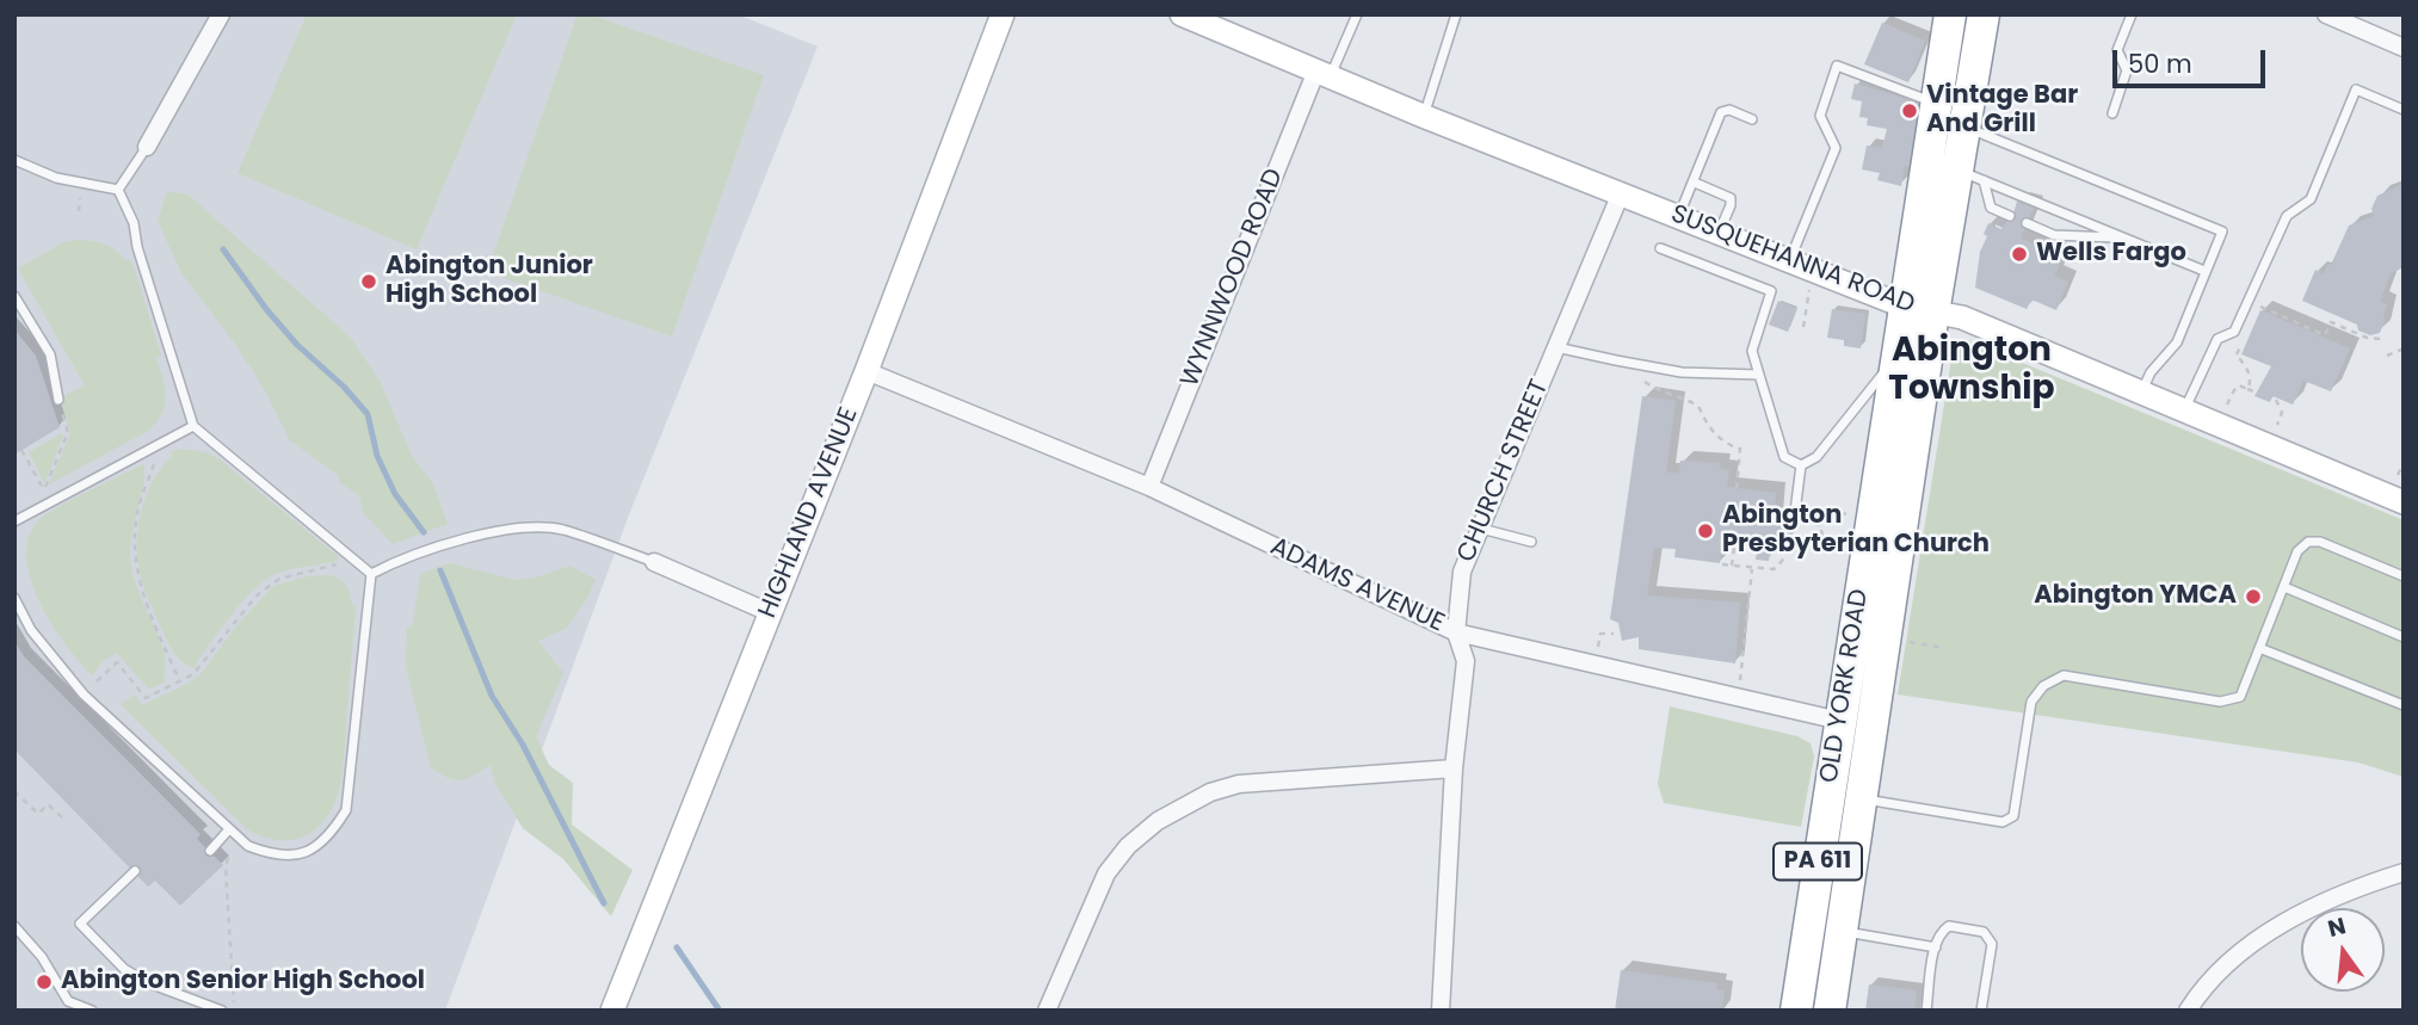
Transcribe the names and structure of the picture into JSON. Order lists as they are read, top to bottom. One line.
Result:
{"streets":{"highway":["OLD YORK ROAD","PA 611"],"main road":["SUSQUEHANNA ROAD","HIGHLAND AVENUE"],"street":["WYNNWOOD ROAD","CHURCH STREET","ADAMS AVENUE"]},"crossings":[["SUSQUEHANNA ROAD","WYNNWOOD ROAD"],["SUSQUEHANNA ROAD","CHURCH STREET"],["SUSQUEHANNA ROAD","OLD YORK ROAD"],["WYNNWOOD ROAD","ADAMS AVENUE"],["CHURCH STREET","ADAMS AVENUE"],["HIGHLAND AVENUE","ADAMS AVENUE"],["ADAMS AVENUE","OLD YORK ROAD"]],"districts":["Abington Township"],"places":["Vintage Bar And Grill","Wells Fargo","Abington Junior High School","Abington Presbyterian Church","Abington YMCA","Abington Senior High School"],"scale_bar":"50 m","north":"top"}
